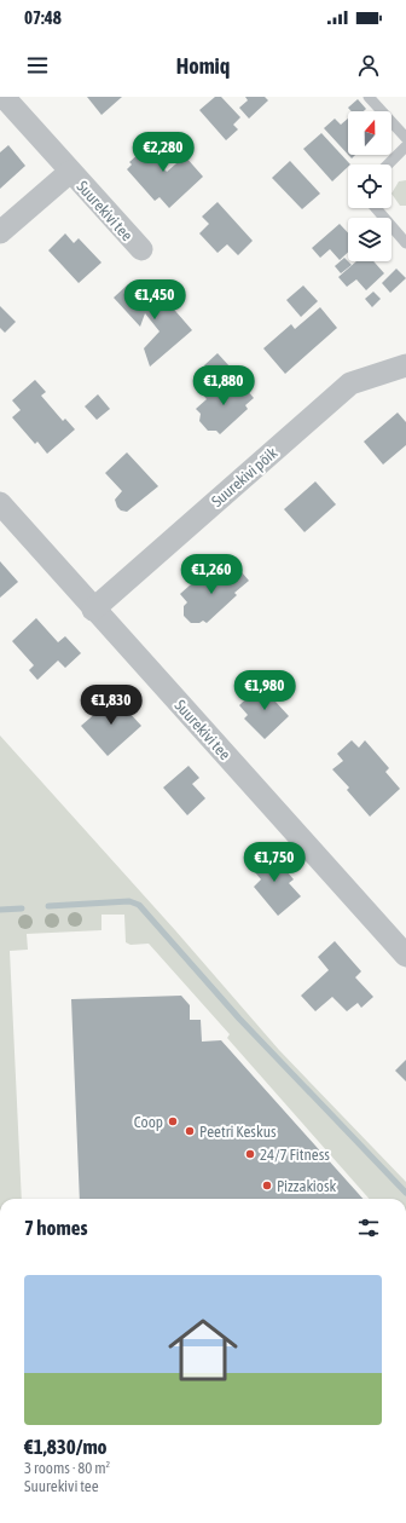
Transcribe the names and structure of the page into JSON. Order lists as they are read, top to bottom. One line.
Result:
{"streets":{"street":["Suurekivi tee","Suurekivi põik"]},"crossings":[["Suurekivi tee","Suurekivi põik"]],"places":["Coop","Peetri Keskus","24/7 Fitness","Pizzakiosk"],"north":"top","page":{"status":"07:48","header":"Homiq","price":["€2,280","€1,450","€1,880","€1,260","€1,980","€1,830","€1,750"],"heading":"7 homes","list":[{"name":"€1,830/mo","note":"3 rooms · 80 m² · Suurekivi tee"}]}}
